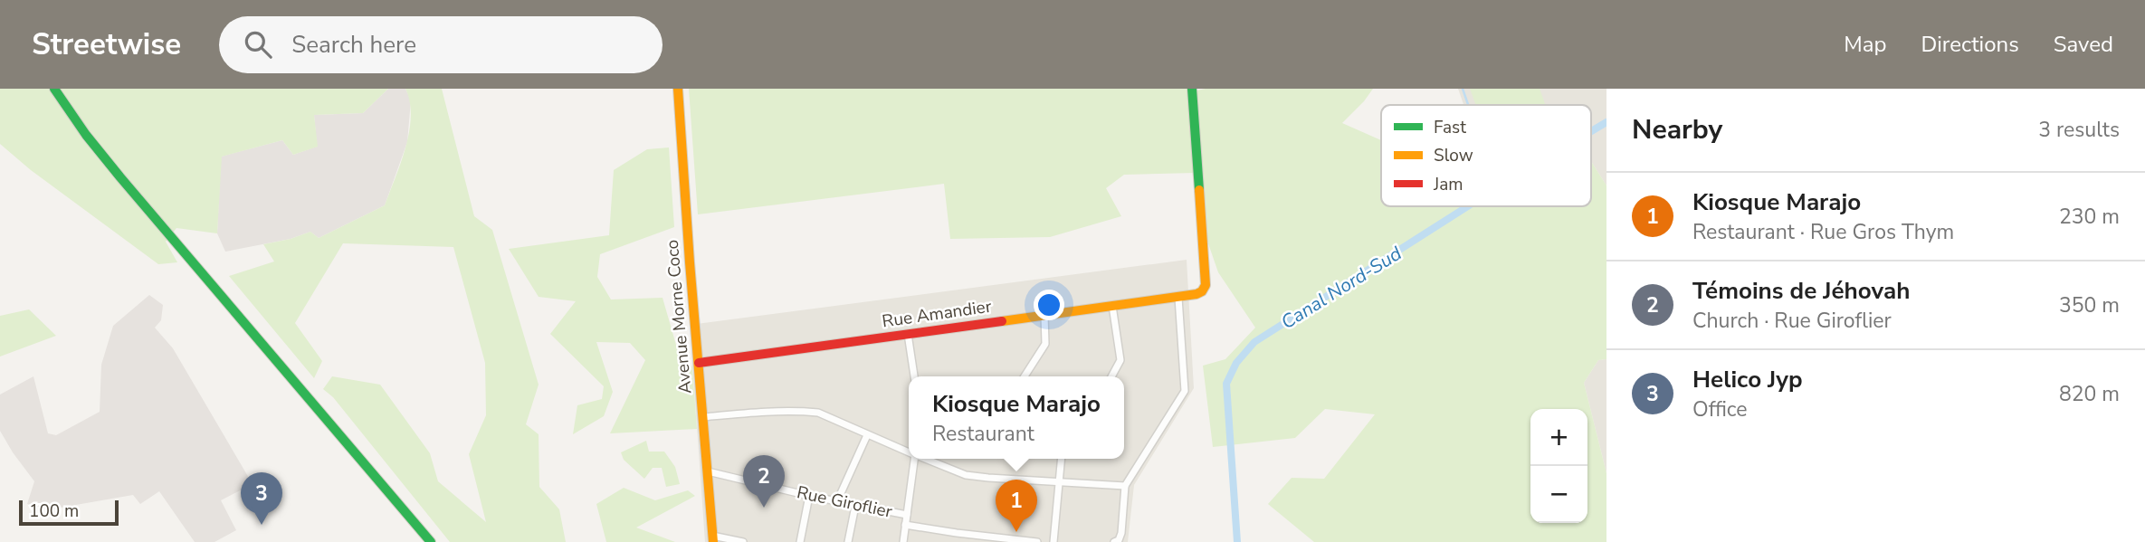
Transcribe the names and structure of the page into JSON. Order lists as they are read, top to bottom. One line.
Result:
{"streets":{"street":["Rue Amandier","Avenue Morne Coco","Rue Giroflier"]},"crossings":[["Rue Amandier","Avenue Morne Coco"],["Avenue Morne Coco","Rue Giroflier"]],"water":["Canal Nord-Sud"],"legend":["Fast","Slow","Jam"],"scale_bar":"100 m","page":{"header":"Streetwise","search":"Search here","nav":["Map","Directions","Saved"],"heading":["Nearby","3 results"],"list":[{"mark":"1","name":"Kiosque Marajo","note":"Restaurant · Rue Gros Thym","value":"230 m"},{"mark":"2","name":"Témoins de Jéhovah","note":"Church · Rue Giroflier","value":"350 m"},{"mark":"3","name":"Helico Jyp","note":"Office","value":"820 m"}],"popup":["Kiosque Marajo","Restaurant"],"map_buttons":["+","−"],"pins":["2","3","1"],"scale":"100 m"}}
